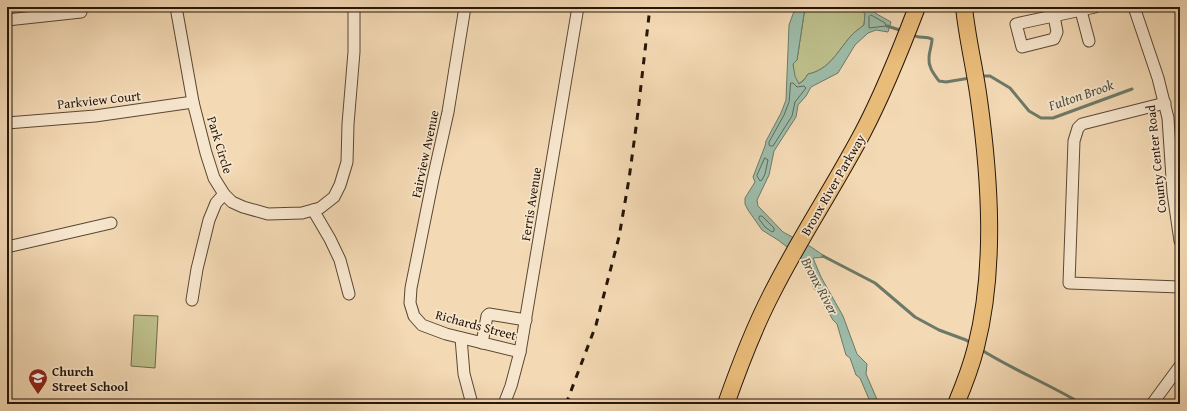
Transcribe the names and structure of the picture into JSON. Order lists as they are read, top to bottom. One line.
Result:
{"streets":{"highway":["Bronx River Parkway"],"street":["Parkview Court","Park Circle","Fairview Avenue","County Center Road","Ferris Avenue","Richards Street"]},"crossings":[["Parkview Court","Park Circle"],["Fairview Avenue","Richards Street"],["Ferris Avenue","Richards Street"]],"water":["Fulton Brook","Bronx River"],"places":{"school or university":["Church Street School"]}}
